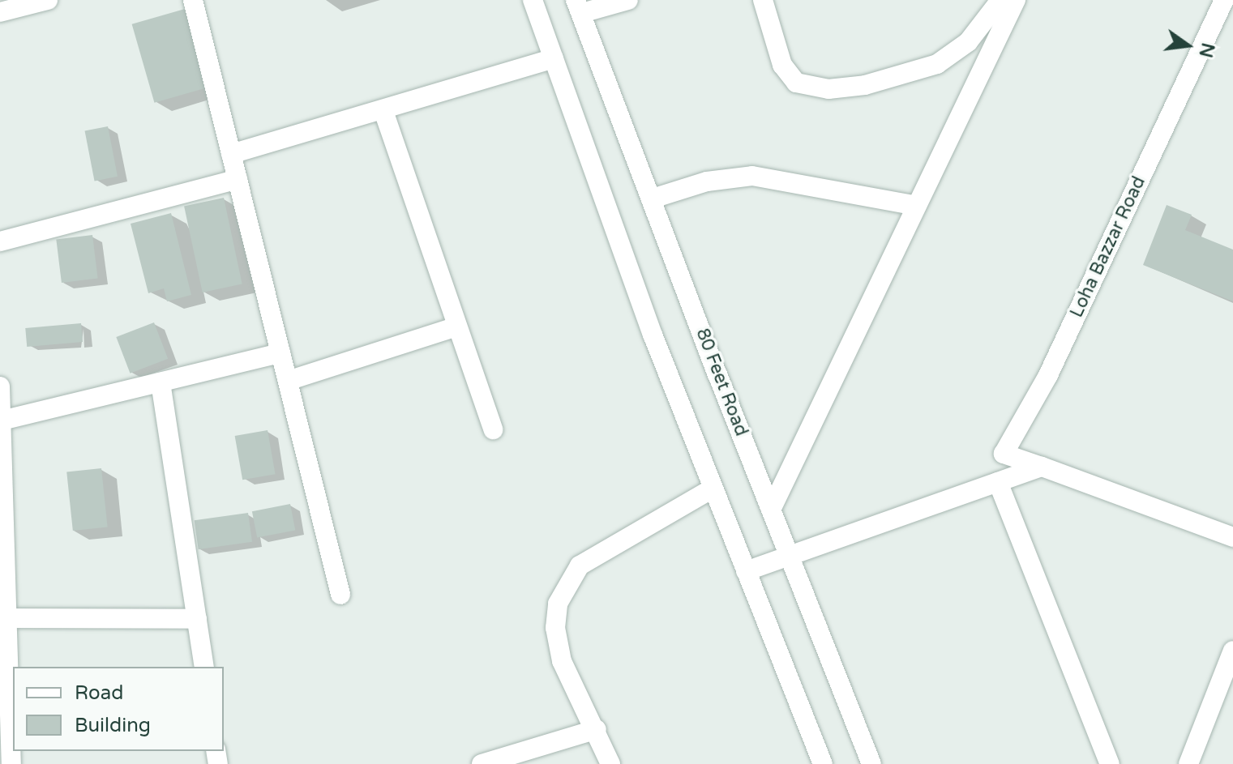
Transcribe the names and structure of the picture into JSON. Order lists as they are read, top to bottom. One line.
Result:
{"streets":{"street":["Loha Bazzar Road","80 Feet Road"]},"legend":["Road","Building"],"north":"right"}
